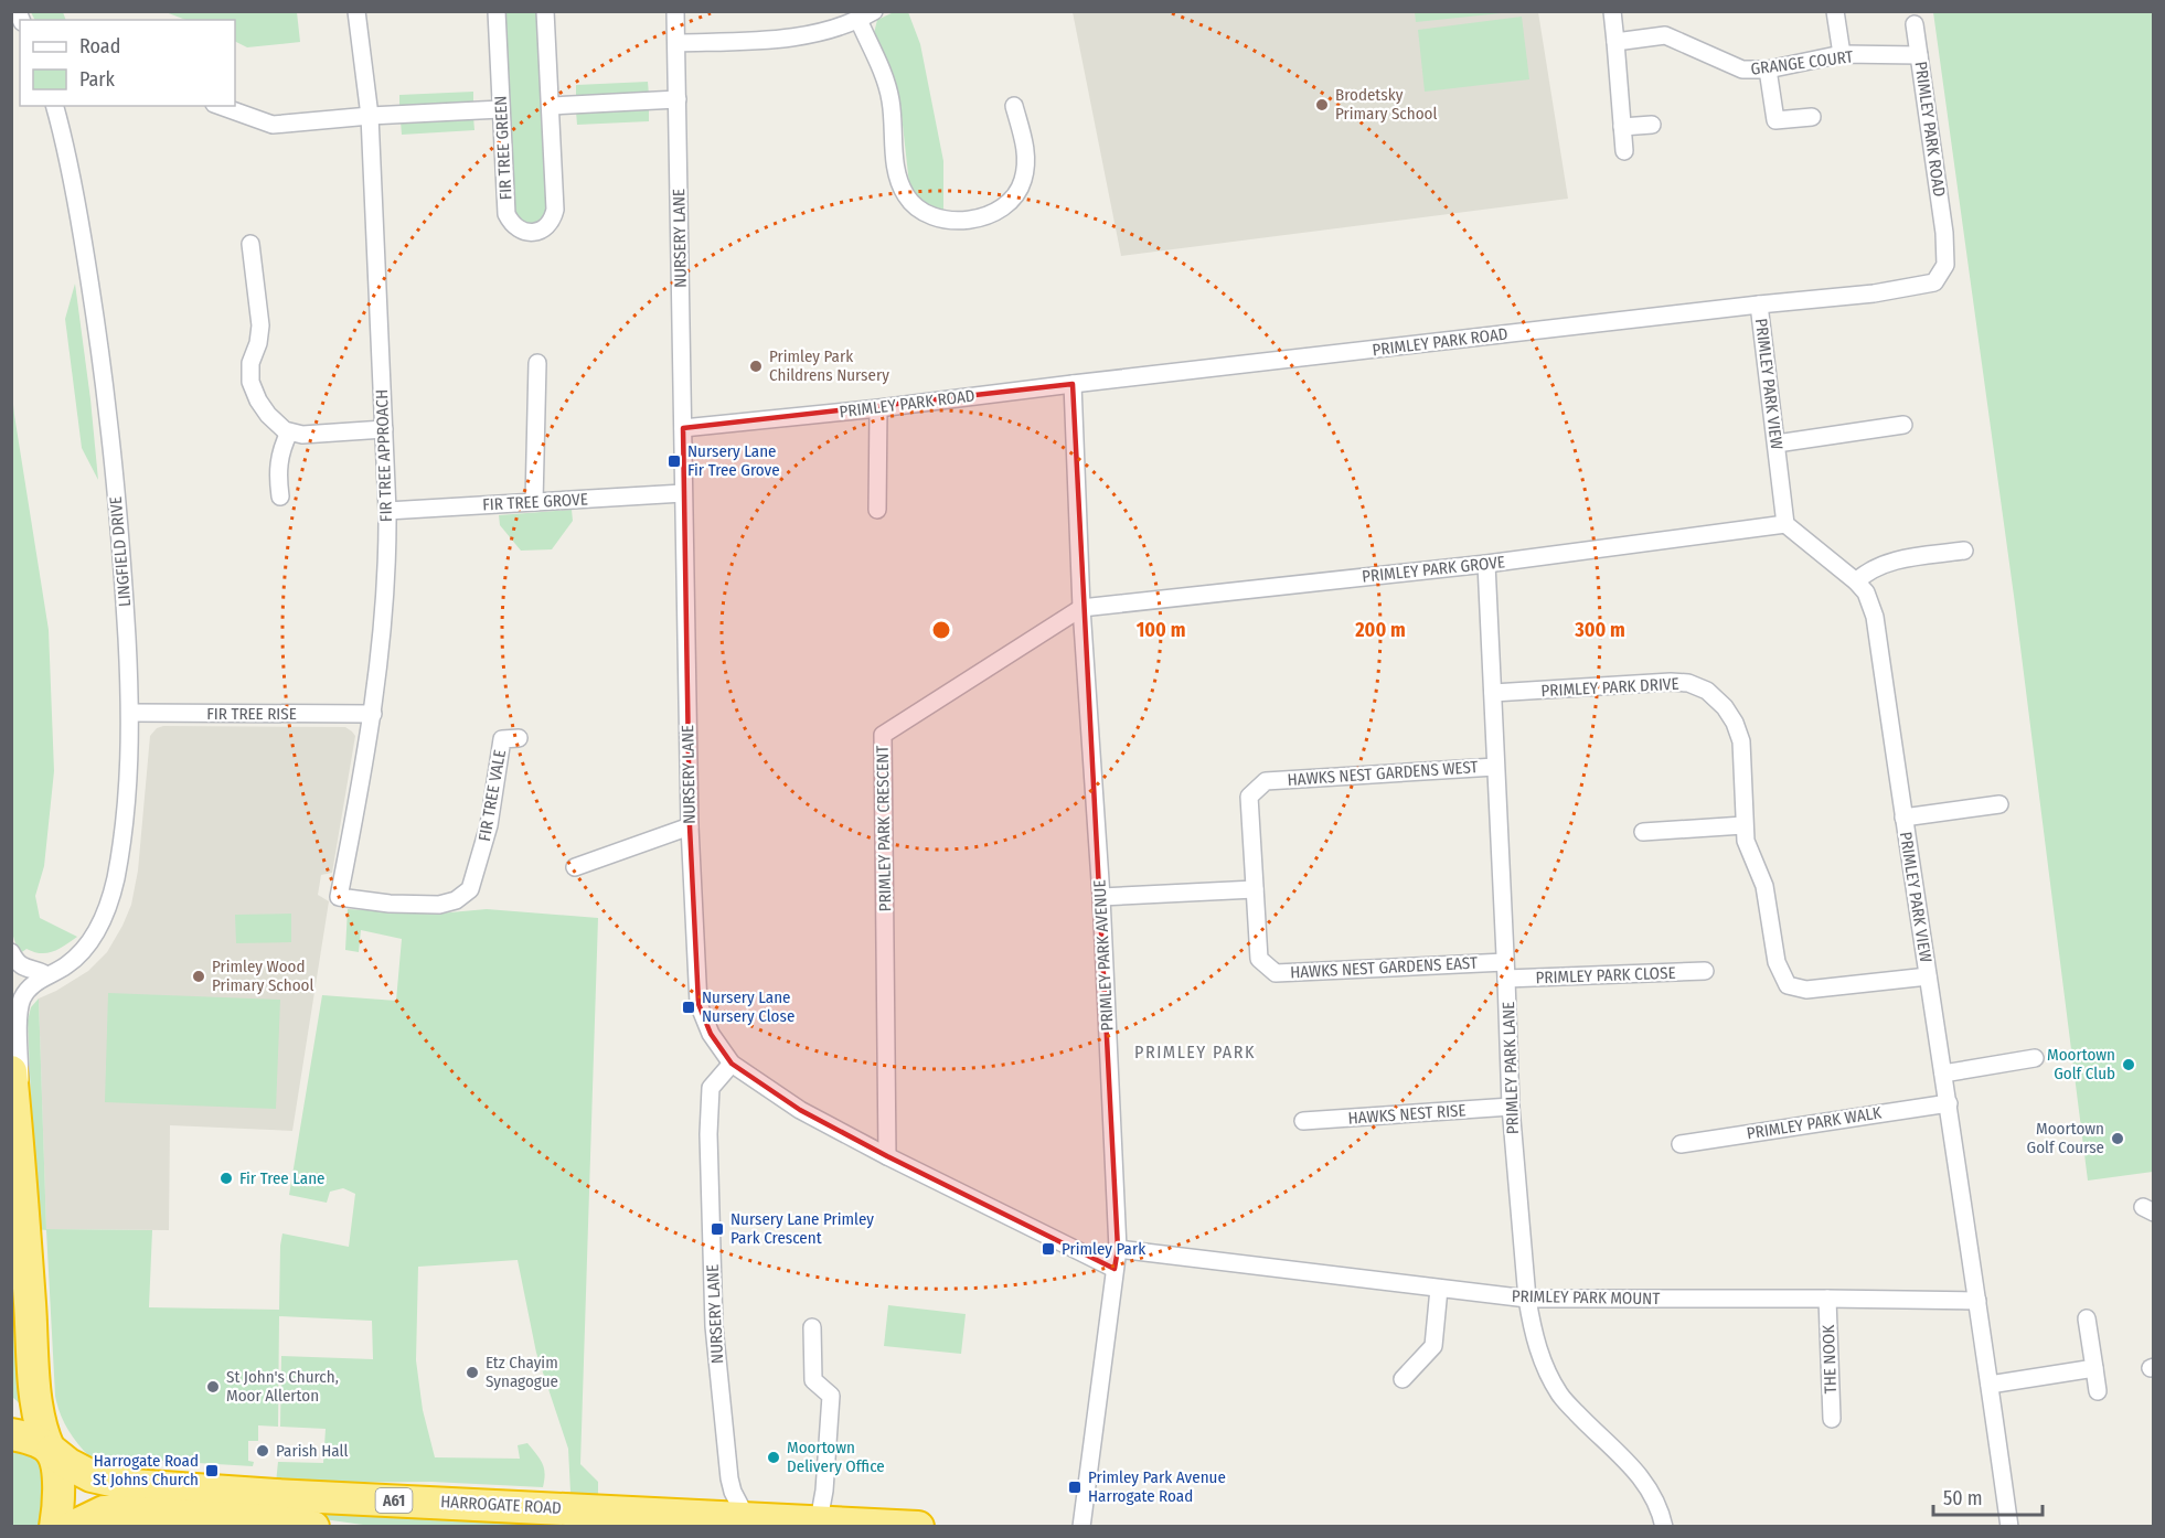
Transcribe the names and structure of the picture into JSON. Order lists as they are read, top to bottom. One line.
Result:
{"streets":{"highway":["A61","HARROGATE ROAD"],"street":["GRANGE COURT","PRIMLEY PARK ROAD","FIR TREE GREEN","NURSERY LANE","PRIMLEY PARK VIEW","FIR TREE APPROACH","FIR TREE GROVE","LINGFIELD DRIVE","PRIMLEY PARK GROVE","PRIMLEY PARK DRIVE","FIR TREE RISE","HAWKS NEST GARDENS WEST","FIR TREE VALE","PRIMLEY PARK CRESCENT","PRIMLEY PARK AVENUE","HAWKS NEST GARDENS EAST","PRIMLEY PARK CLOSE","PRIMLEY PARK LANE","HAWKS NEST RISE","PRIMLEY PARK WALK","PRIMLEY PARK MOUNT","THE NOOK"]},"crossings":[["GRANGE COURT","PRIMLEY PARK ROAD"],["PRIMLEY PARK ROAD","NURSERY LANE"],["PRIMLEY PARK ROAD","PRIMLEY PARK VIEW"],["PRIMLEY PARK ROAD","PRIMLEY PARK AVENUE"],["NURSERY LANE","FIR TREE GROVE"],["NURSERY LANE","HARROGATE ROAD"],["PRIMLEY PARK VIEW","PRIMLEY PARK GROVE"],["PRIMLEY PARK VIEW","PRIMLEY PARK DRIVE"],["PRIMLEY PARK VIEW","PRIMLEY PARK WALK"],["PRIMLEY PARK VIEW","PRIMLEY PARK MOUNT"],["FIR TREE APPROACH","FIR TREE GROVE"],["FIR TREE APPROACH","FIR TREE RISE"],["FIR TREE APPROACH","FIR TREE VALE"],["LINGFIELD DRIVE","FIR TREE RISE"],["PRIMLEY PARK GROVE","PRIMLEY PARK CRESCENT"],["PRIMLEY PARK GROVE","PRIMLEY PARK AVENUE"],["PRIMLEY PARK GROVE","PRIMLEY PARK LANE"],["PRIMLEY PARK DRIVE","PRIMLEY PARK LANE"],["HAWKS NEST GARDENS WEST","HAWKS NEST GARDENS EAST"],["HAWKS NEST GARDENS WEST","PRIMLEY PARK LANE"],["PRIMLEY PARK CRESCENT","PRIMLEY PARK AVENUE"],["PRIMLEY PARK AVENUE","PRIMLEY PARK MOUNT"],["HAWKS NEST GARDENS EAST","PRIMLEY PARK CLOSE"],["HAWKS NEST GARDENS EAST","PRIMLEY PARK LANE"],["PRIMLEY PARK CLOSE","PRIMLEY PARK LANE"],["PRIMLEY PARK LANE","HAWKS NEST RISE"],["PRIMLEY PARK LANE","PRIMLEY PARK MOUNT"],["PRIMLEY PARK MOUNT","THE NOOK"]],"districts":["PRIMLEY PARK"],"places":{"other":["Brodetsky Primary School","Primley Park Childrens Nursery","Primley Wood Primary School","Moortown Golf Club","Moortown Golf Course","Fir Tree Lane","Etz Chayim Synagogue","St John's Church, Moor Allerton","Parish Hall","Moortown Delivery Office"],"transit":["Nursery Lane Fir Tree Grove","Nursery Lane Nursery Close","Nursery Lane Primley Park Crescent","Primley Park","Harrogate Road St Johns Church","Primley Park Avenue Harrogate Road"]},"legend":["Road","Park"],"scale_bar":"50 m","rings":["100 m","200 m","300 m"]}
